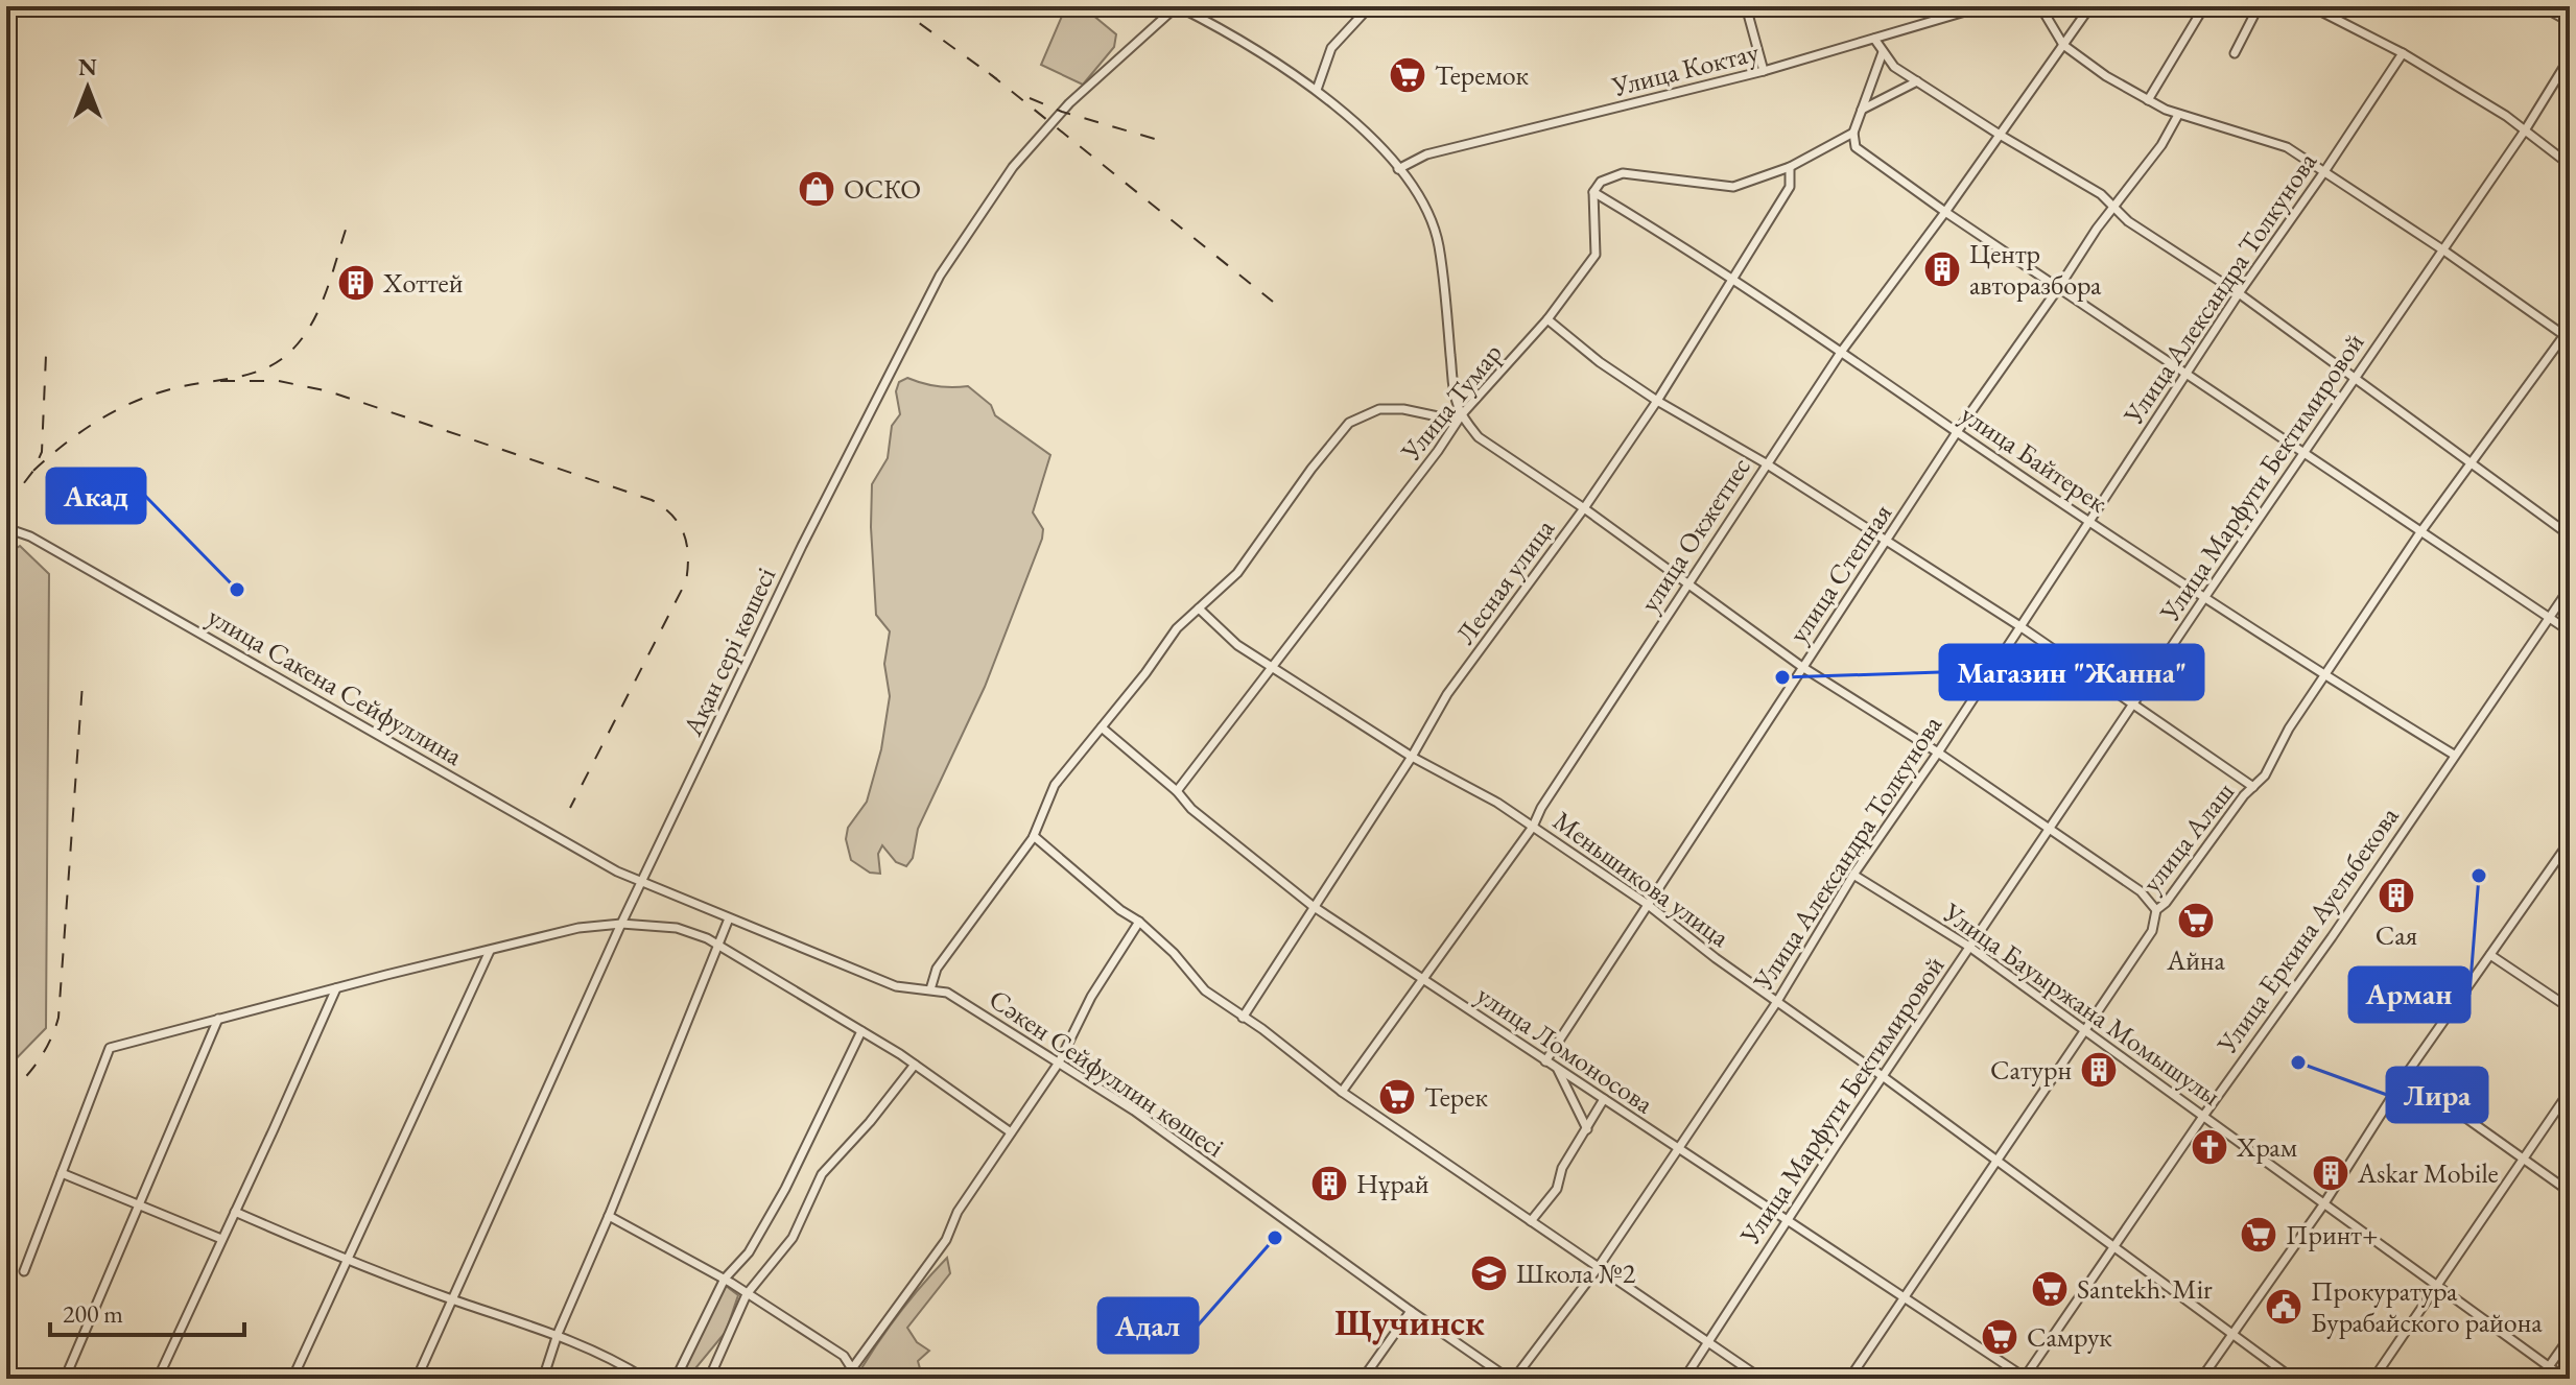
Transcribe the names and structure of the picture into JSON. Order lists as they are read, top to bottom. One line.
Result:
{"streets":{"street":["Улица Коктау","Улица Александра Толкунова","Улица Тумар","улица Байтерек","Улица Марфуги Бектимировой","улица Окжетпес","улица Степная","Лесная улица","Ақан сері көшесі","улица Сакена Сейфуллина","улица Алаш","Меньшикова улица","Улица Еркина Ауельбекова","Улица Бауыржана Момышулы","улица Ломоносова","Сәкен Сейфуллин көшесі"]},"crossings":[["Улица Александра Толкунова","улица Байтерек"],["Улица Александра Толкунова","Меньшикова улица"],["Улица Александра Толкунова","Улица Бауыржана Момышулы"],["Улица Александра Толкунова","улица Ломоносова"],["Улица Александра Толкунова","Сәкен Сейфуллин көшесі"],["Улица Тумар","улица Байтерек"],["Улица Тумар","Меньшикова улица"],["Улица Тумар","улица Ломоносова"],["улица Байтерек","Улица Марфуги Бектимировой"],["улица Байтерек","улица Окжетпес"],["улица Байтерек","улица Степная"],["улица Байтерек","Лесная улица"],["улица Байтерек","улица Алаш"],["улица Байтерек","Улица Еркина Ауельбекова"],["Улица Марфуги Бектимировой","Меньшикова улица"],["Улица Марфуги Бектимировой","Улица Бауыржана Момышулы"],["Улица Марфуги Бектимировой","улица Ломоносова"],["улица Окжетпес","Меньшикова улица"],["улица Окжетпес","улица Ломоносова"],["улица Степная","Меньшикова улица"],["улица Степная","улица Ломоносова"],["Лесная улица","Меньшикова улица"],["Лесная улица","улица Ломоносова"],["Ақан сері көшесі","улица Сакена Сейфуллина"],["Ақан сері көшесі","Сәкен Сейфуллин көшесі"],["улица Сакена Сейфуллина","Сәкен Сейфуллин көшесі"],["улица Алаш","Меньшикова улица"],["улица Алаш","Улица Бауыржана Момышулы"],["улица Алаш","улица Ломоносова"],["Меньшикова улица","Улица Еркина Ауельбекова"],["Улица Еркина Ауельбекова","Улица Бауыржана Момышулы"],["Улица Еркина Ауельбекова","улица Ломоносова"]],"districts":["Щучинск"],"places":{"supermarket":["Теремок","Айна","Терек","Принт+","Santekh. Mir","Самрук"],"shop":["ОСКО"],"building":["Центр авторазбора","Хоттей","Сая","Сатурн","Askar Mobile","Нұрай"],"other":["Акад","Магазин \"Жанна\"","Арман","Лира","Адал"],"church":["Храм"],"school or university":["Школа №2"],"public building":["Прокуратура Бурабайского района"]},"scale_bar":"200 m","north":"top"}
